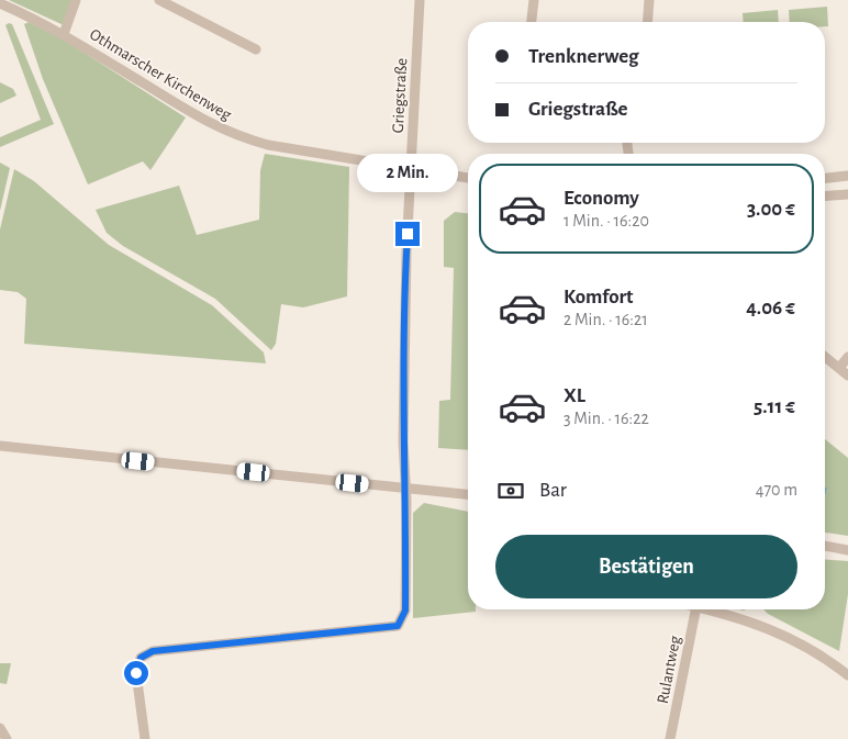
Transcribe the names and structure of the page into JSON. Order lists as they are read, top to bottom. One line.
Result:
{"streets":{"street":["Othmarscher Kirchenweg","Griegstraße","Rulantweg"]},"crossings":[["Othmarscher Kirchenweg","Griegstraße"]],"page":{"banner":["Trenknerweg","Griegstraße"],"bubble":"2 Min.","list":[{"name":"Economy","note":"1 Min. · 16:20","value":"3.00 €"},{"name":"Komfort","note":"2 Min. · 16:21","value":"4.06 €"},{"name":"XL","note":"3 Min. · 16:22","value":"5.11 €"}],"pay":["Bar","470 m"],"buttons":"Bestätigen"}}
